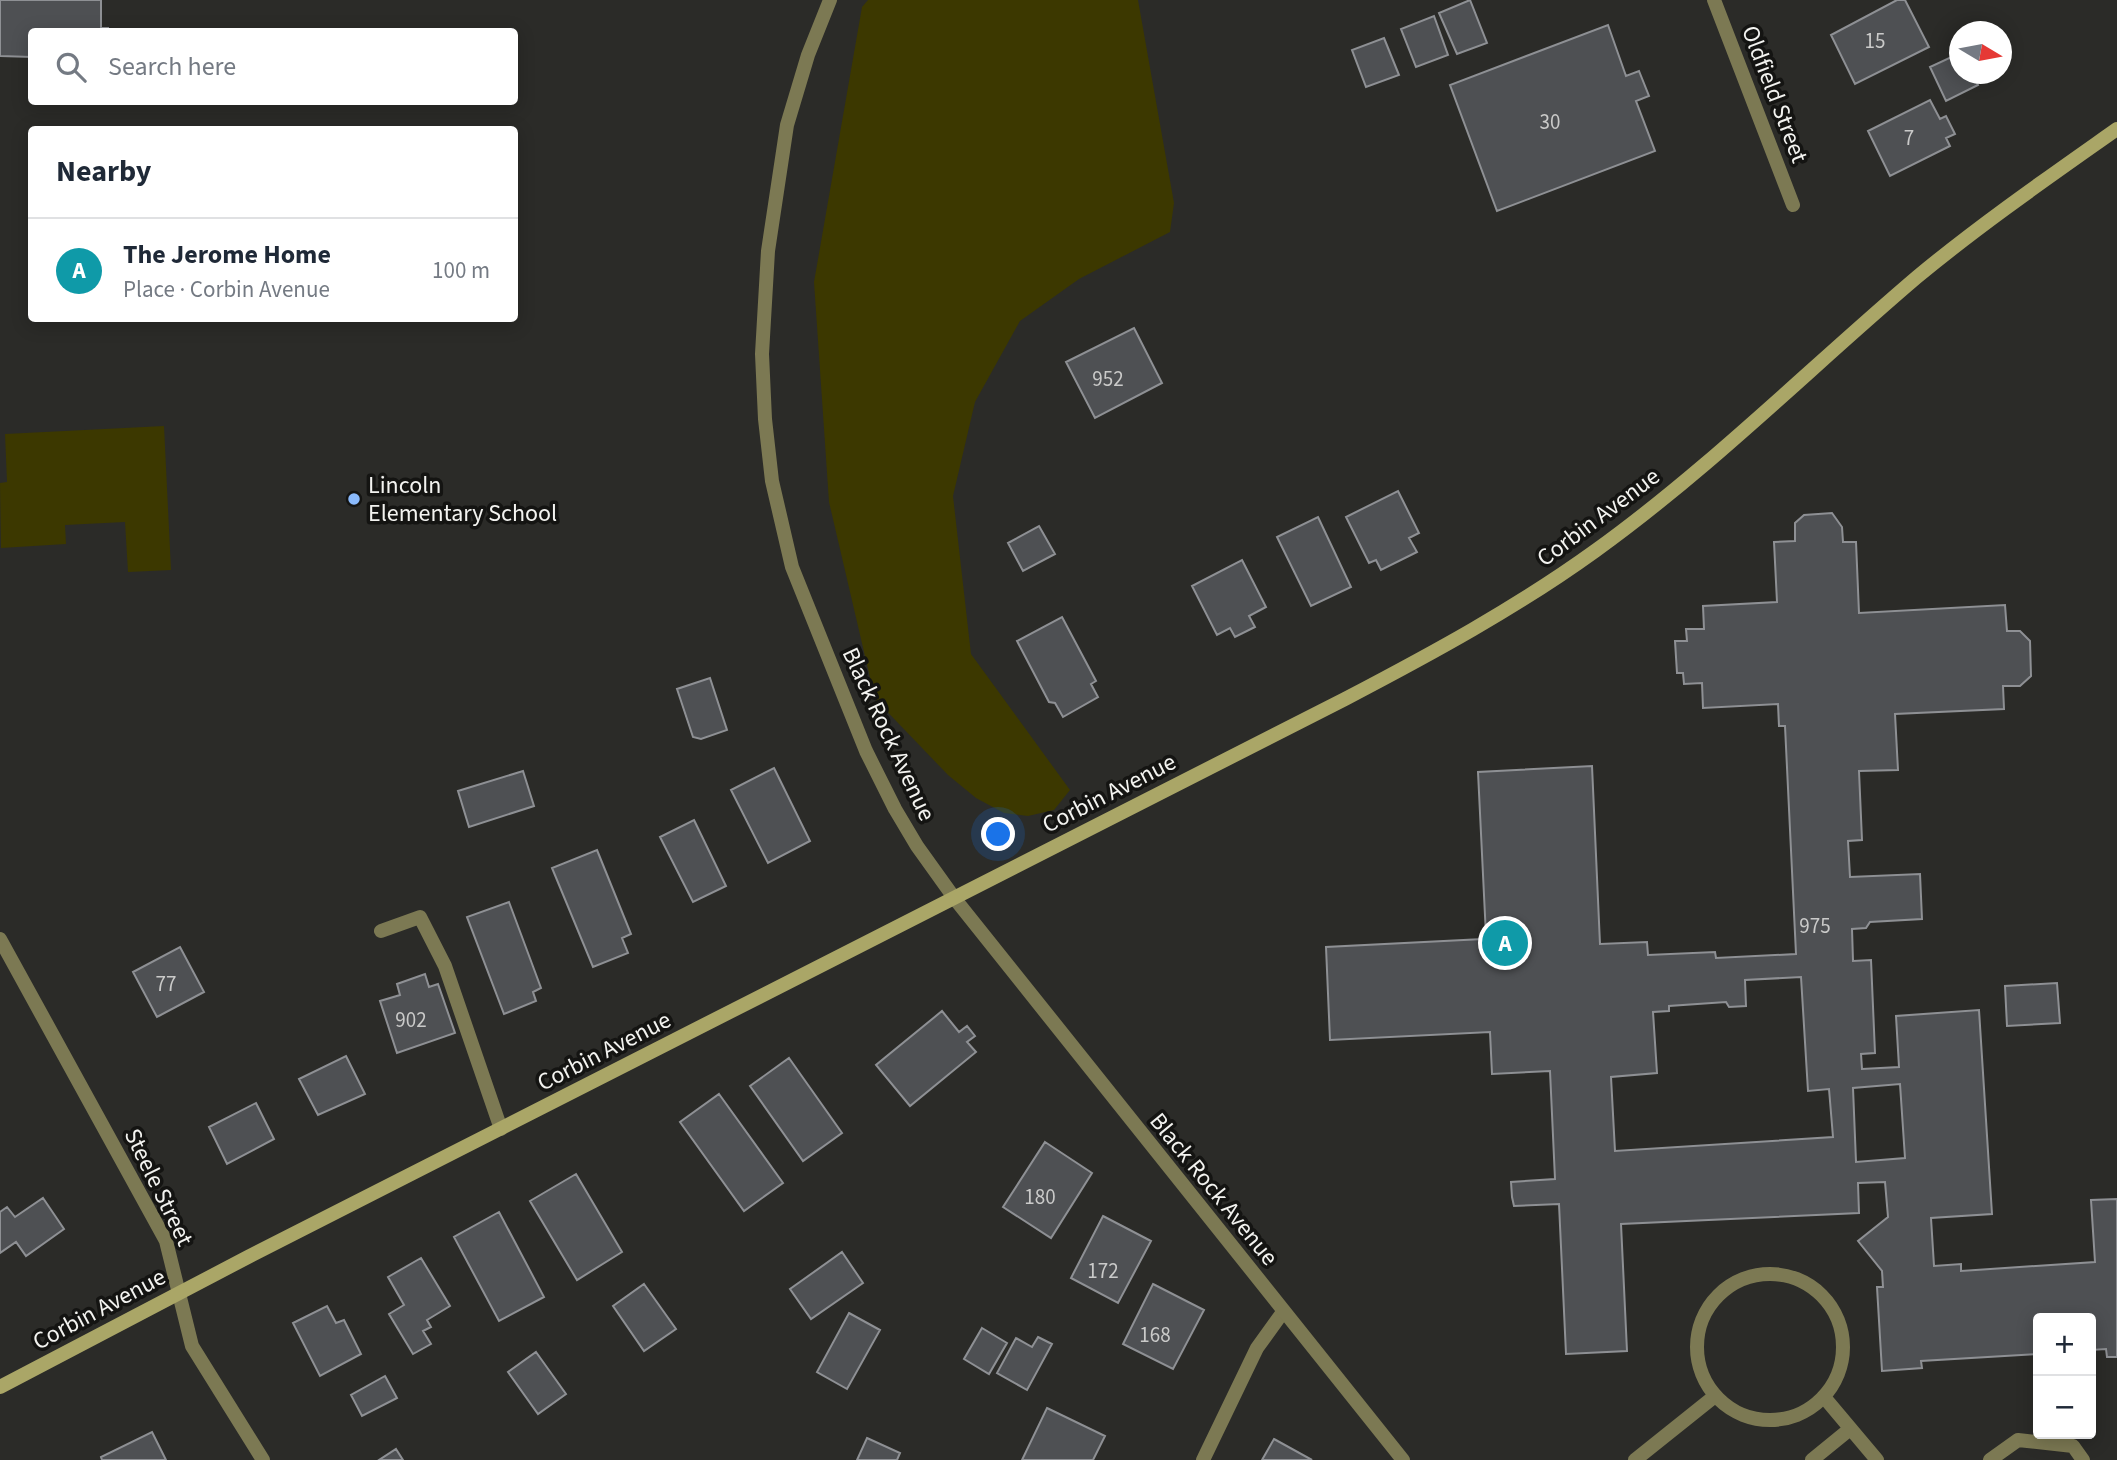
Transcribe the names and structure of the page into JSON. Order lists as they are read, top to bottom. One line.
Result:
{"streets":{"main road":["Corbin Avenue"],"street":["Oldfield Street","Black Rock Avenue","Steele Street"]},"crossings":[["Corbin Avenue","Black Rock Avenue"],["Corbin Avenue","Steele Street"]],"places":["Lincoln Elementary School"],"house_numbers":["15","30","7","952","975","77","902","180","172","168"],"north":"right","page":{"search":"Search here","heading":"Nearby","list":[{"mark":"A","name":"The Jerome Home","note":"Place · Corbin Avenue","value":"100 m"}],"pins":"A","map_buttons":["+","−"]}}
